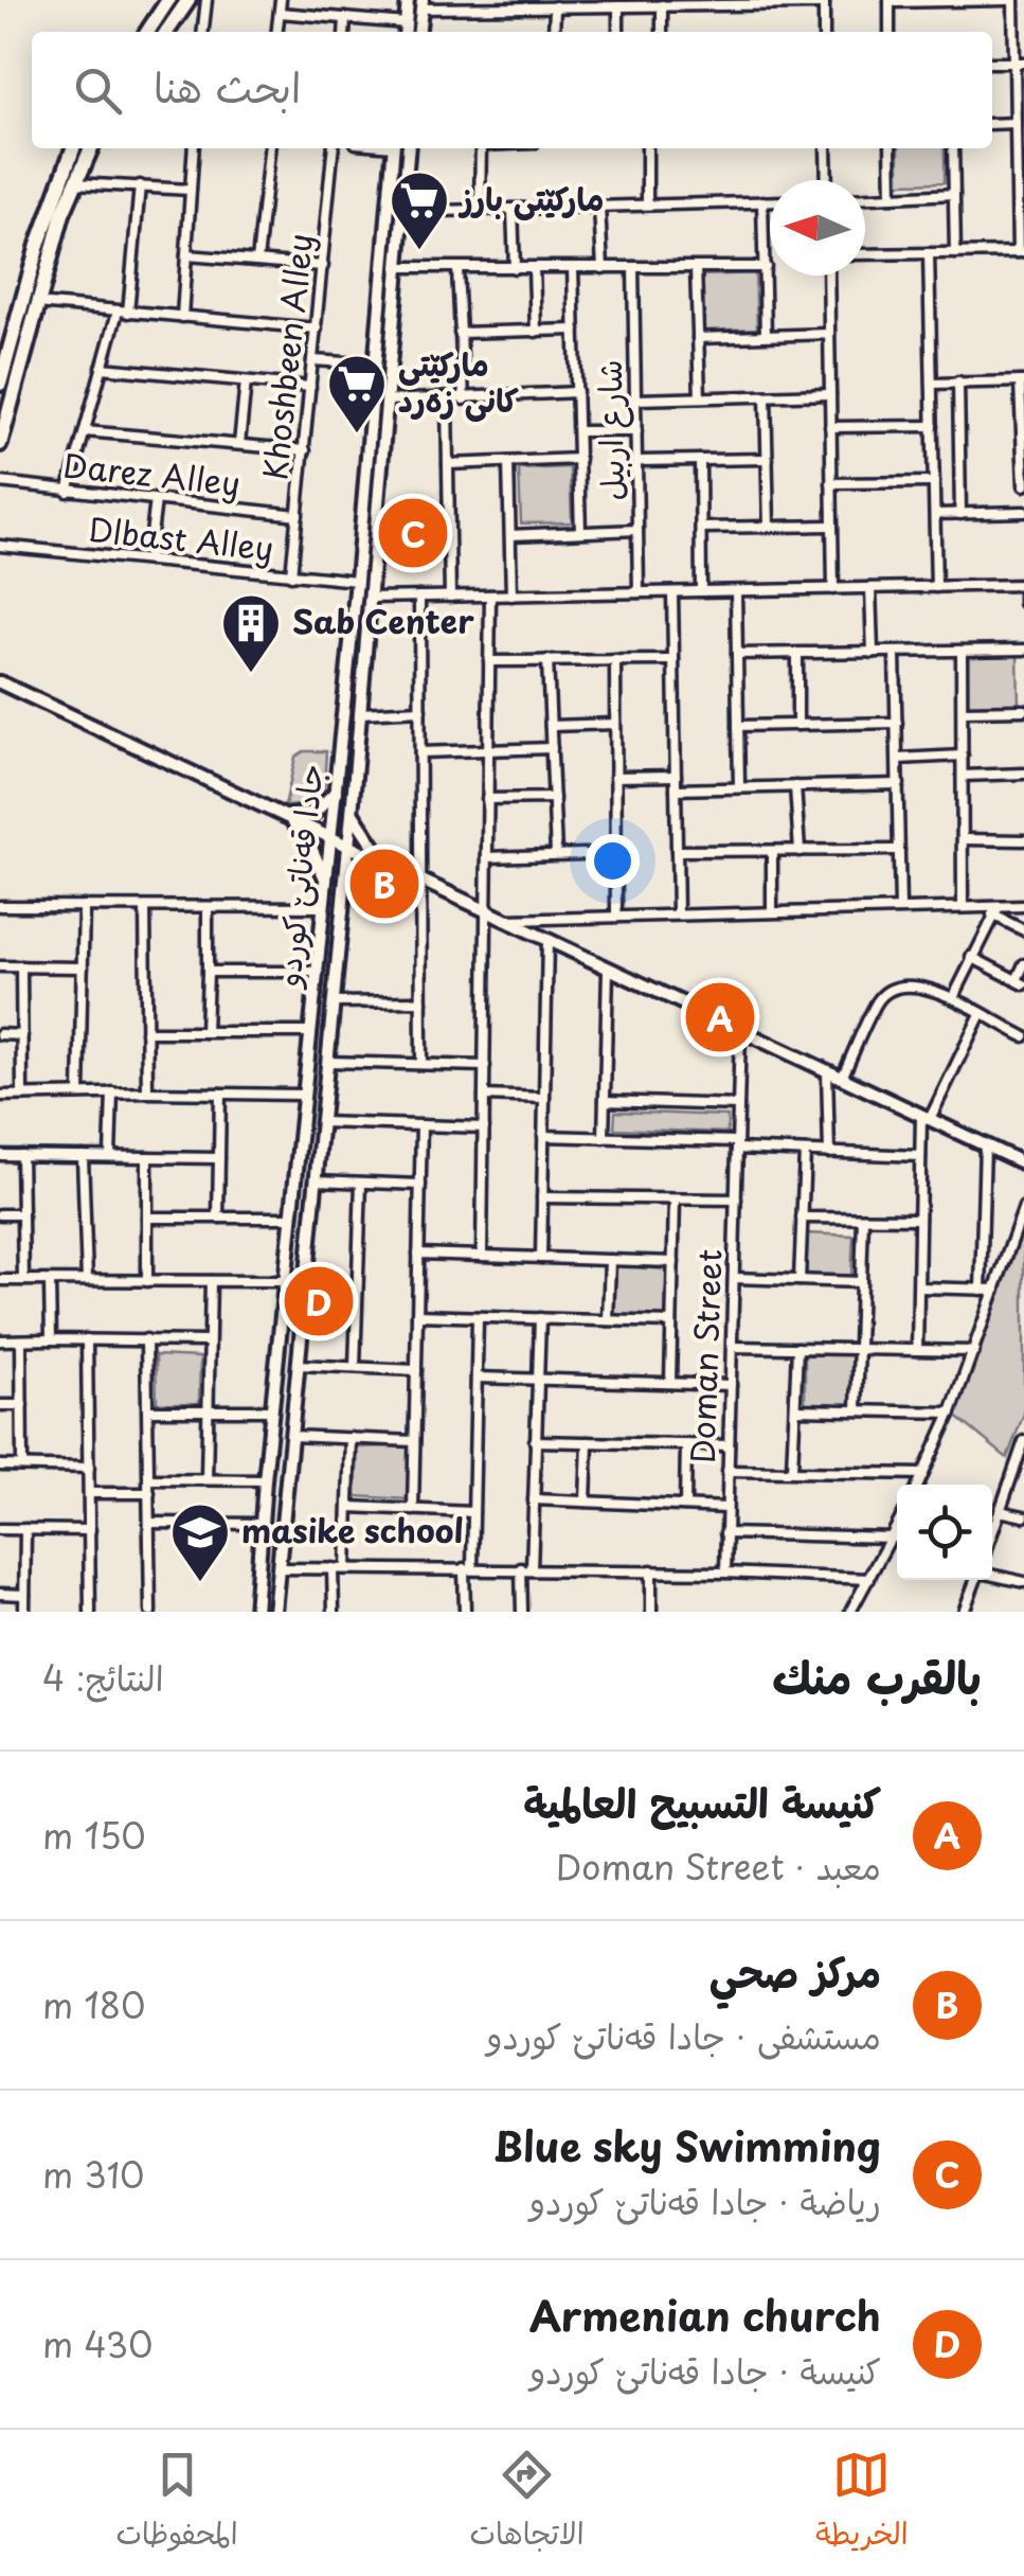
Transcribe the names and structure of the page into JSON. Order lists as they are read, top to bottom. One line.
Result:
{"streets":{"street":["Khoshbeen Alley","شارع اربيل","Darez Alley","Dlbast Alley","جادا قەناتێ کوردو","Doman Street"]},"crossings":[["Khoshbeen Alley","Darez Alley"],["Khoshbeen Alley","Dlbast Alley"],["Dlbast Alley","جادا قەناتێ کوردو"]],"places":{"supermarket":["مارکێتی بارز","مارکێتی کانی زەرد"],"building":["Sab Center"],"school or university":["masike school"]},"north":"left","page":{"search":"ابحث هنا","pins":["C","B","A","D"],"heading":["بالقرب منك","النتائج: 4"],"list":[{"mark":"A","name":"كنيسة التسبيح العالمية","note":"معبد · Doman Street","value":"150 m"},{"mark":"B","name":"مركز صحي","note":"مستشفى · جادا قەناتێ کوردو","value":"180 m"},{"mark":"C","name":"Blue sky Swimming","note":"رياضة · جادا قەناتێ کوردو","value":"310 m"},{"mark":"D","name":"Armenian church","note":"كنيسة · جادا قەناتێ کوردو","value":"430 m"}],"nav":["الخريطة","الاتجاهات","المحفوظات"]}}
